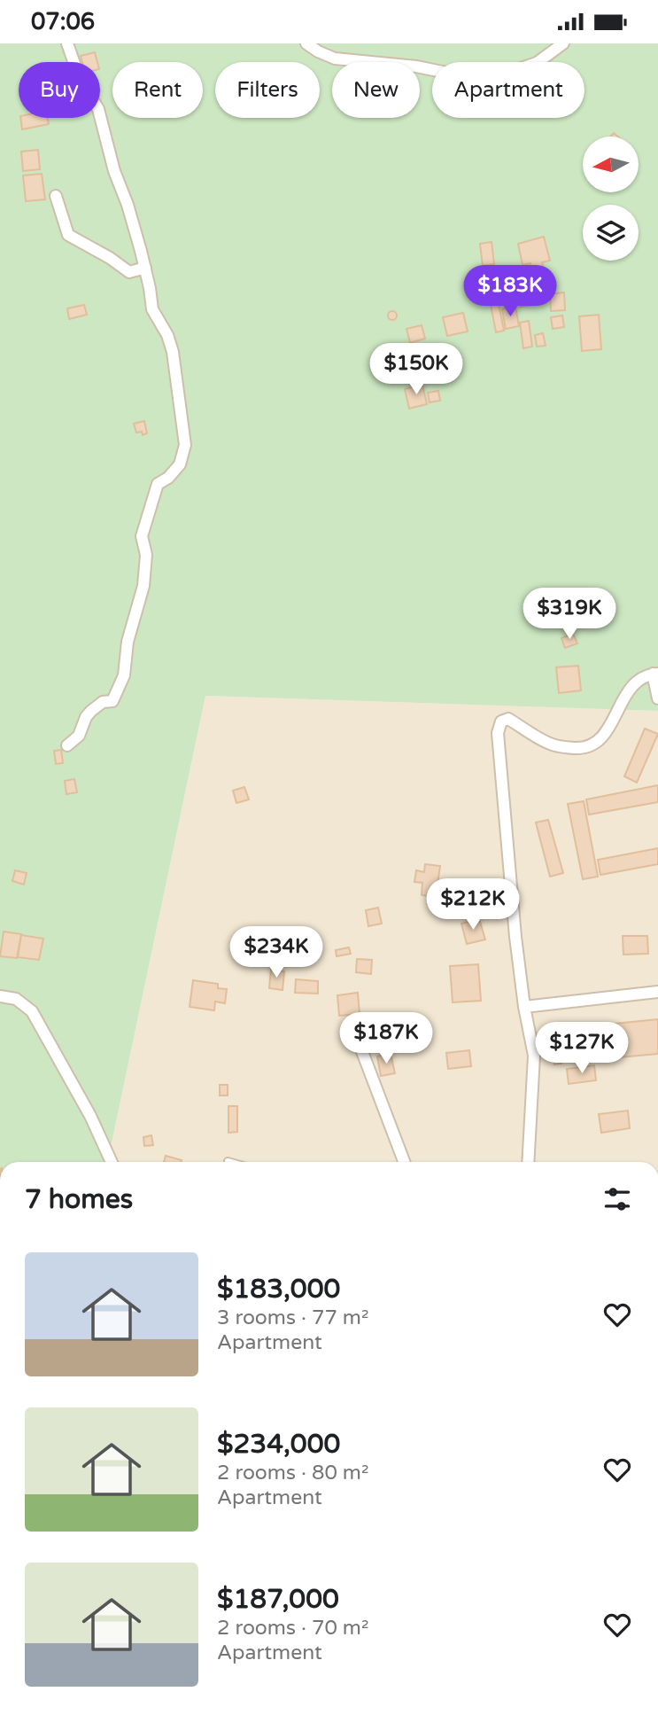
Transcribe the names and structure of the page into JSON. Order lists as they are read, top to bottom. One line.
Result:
{"north":"left","page":{"status":"07:06","chip":["Buy","Rent","Filters","New","Apartment"],"price":["$183K","$150K","$319K","$212K","$234K","$187K","$127K"],"heading":"7 homes","list":[{"name":"$183,000","note":"3 rooms · 77 m² · Apartment"},{"name":"$234,000","note":"2 rooms · 80 m² · Apartment"},{"name":"$187,000","note":"2 rooms · 70 m² · Apartment"}]}}
